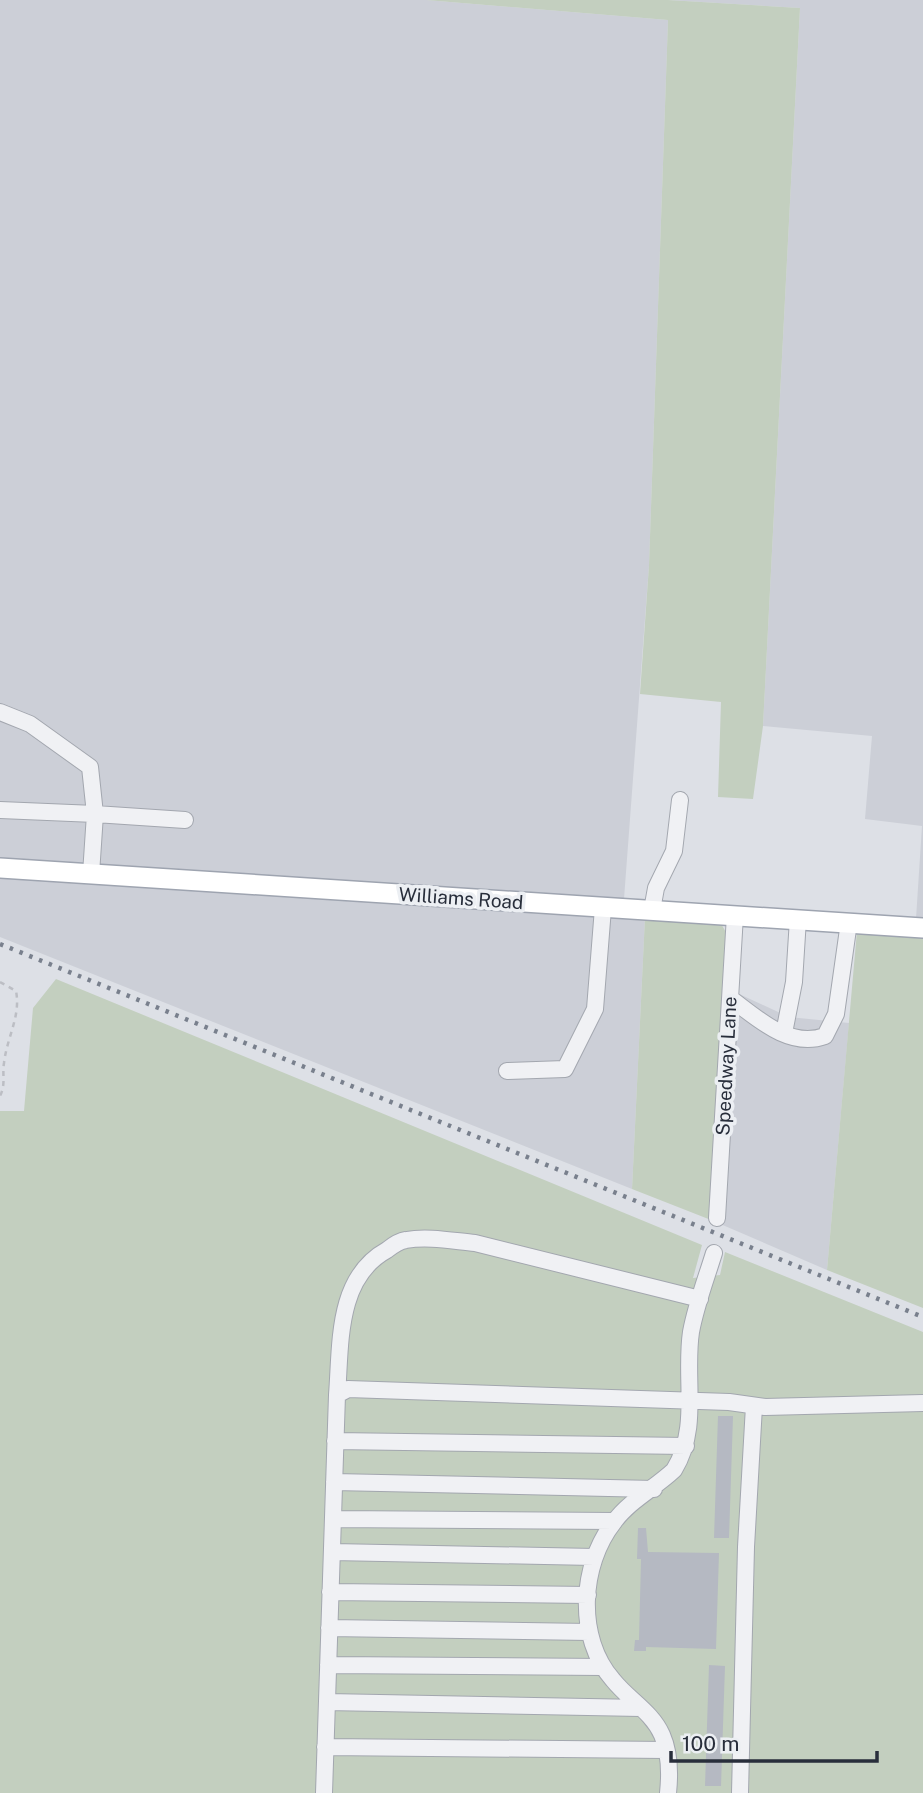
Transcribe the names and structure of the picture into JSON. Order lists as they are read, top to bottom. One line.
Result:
{"streets":{"main road":["Williams Road"],"lane":["Speedway Lane"]},"crossings":[["Williams Road","Speedway Lane"]],"scale_bar":"100 m"}
